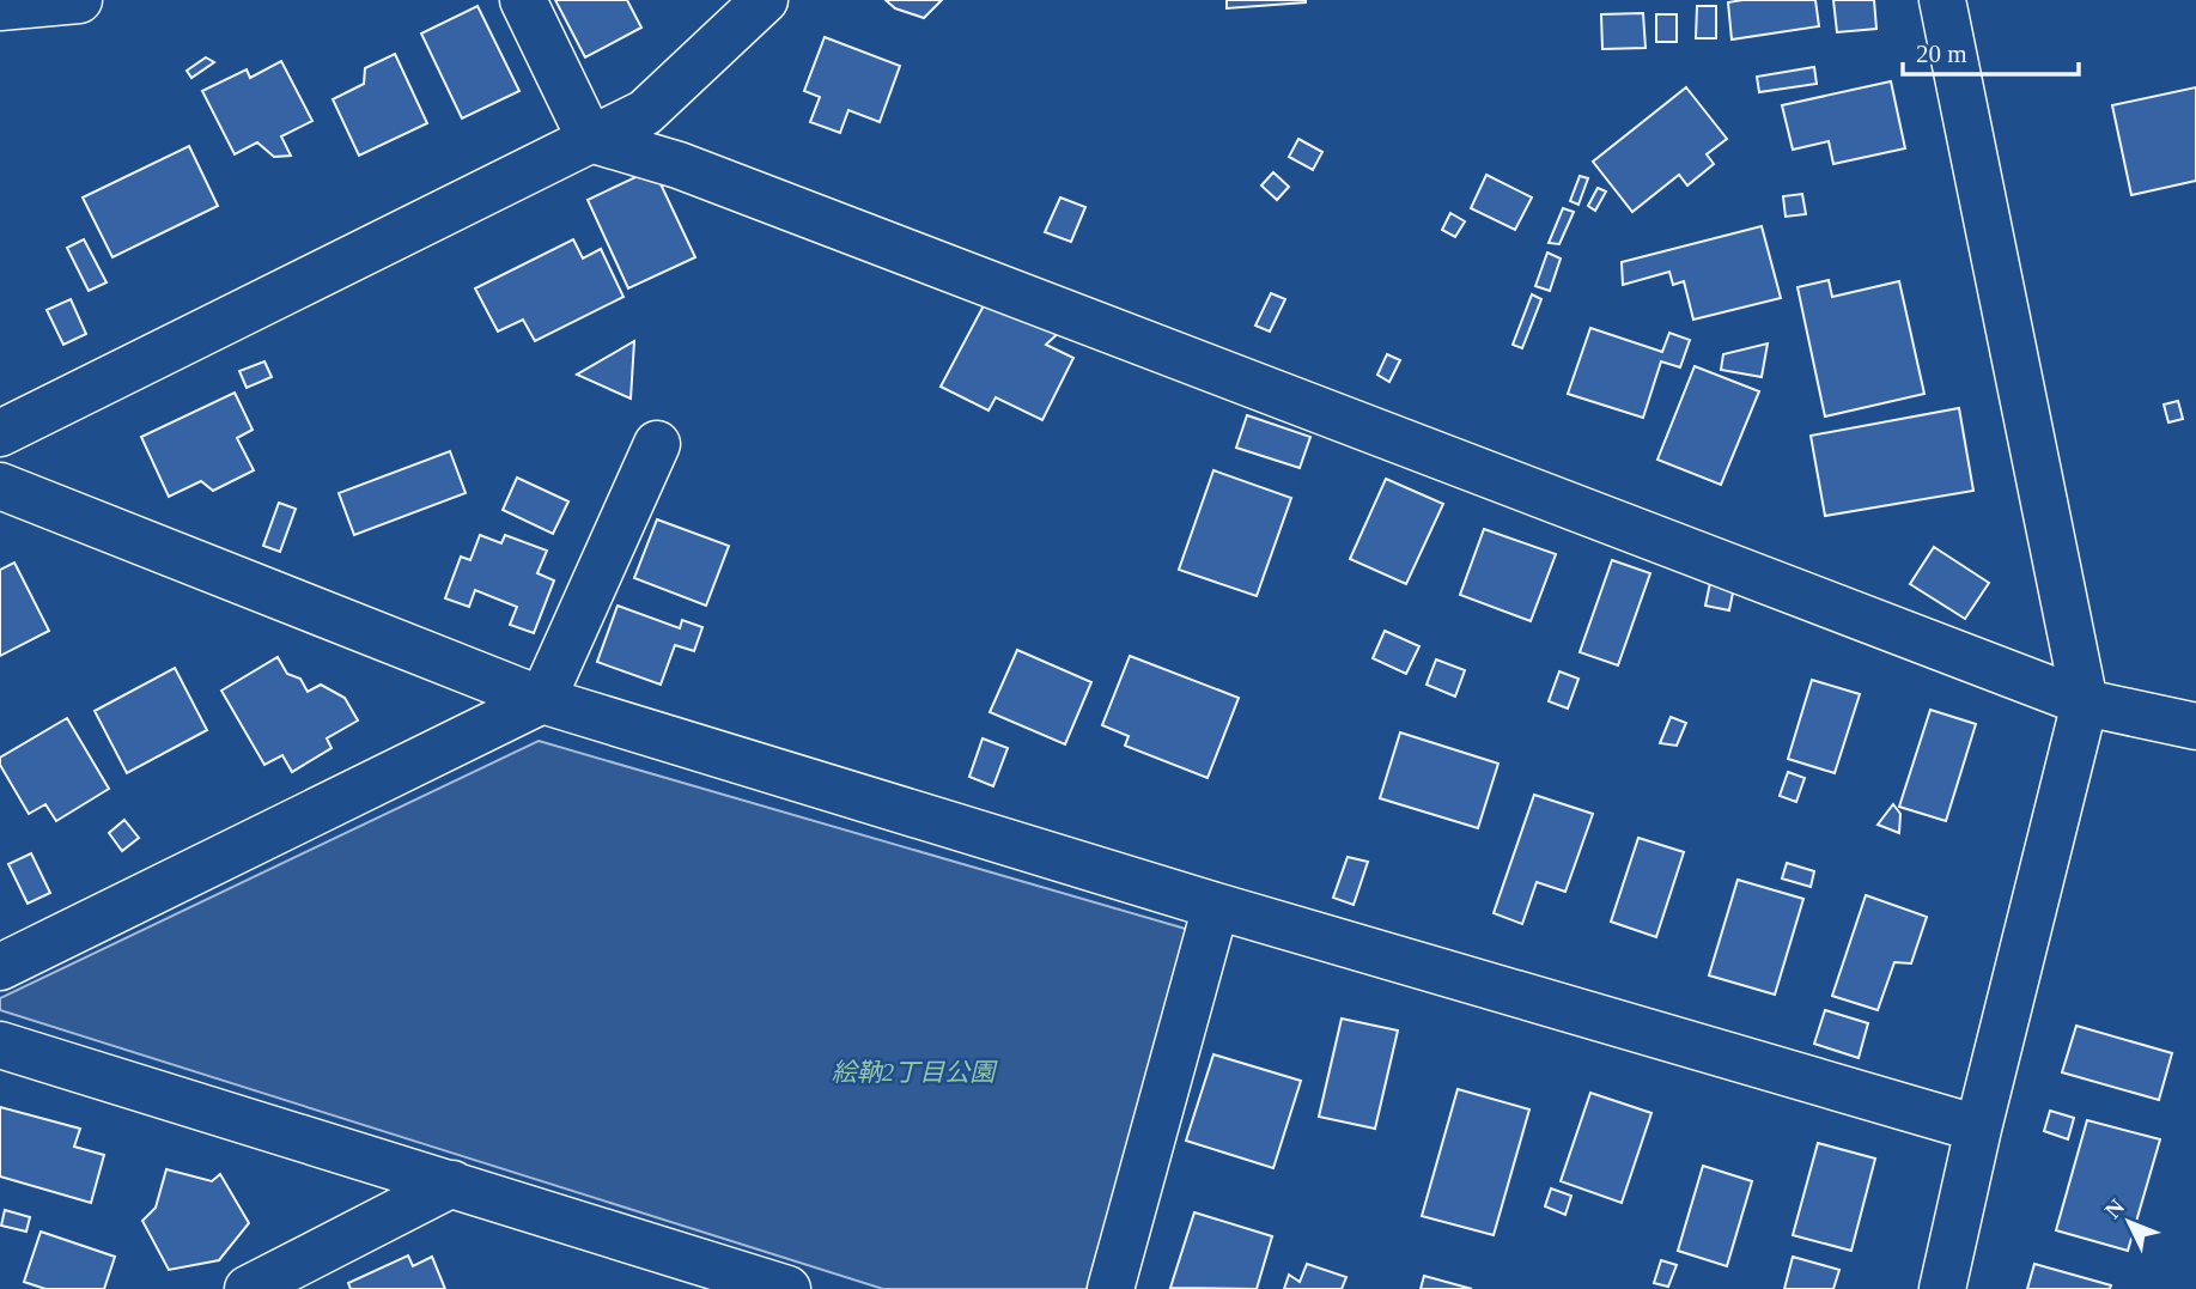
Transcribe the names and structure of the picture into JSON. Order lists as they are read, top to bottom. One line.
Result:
{"parks":["絵靹2丁目公園"],"scale_bar":"20 m","north":"top left"}
